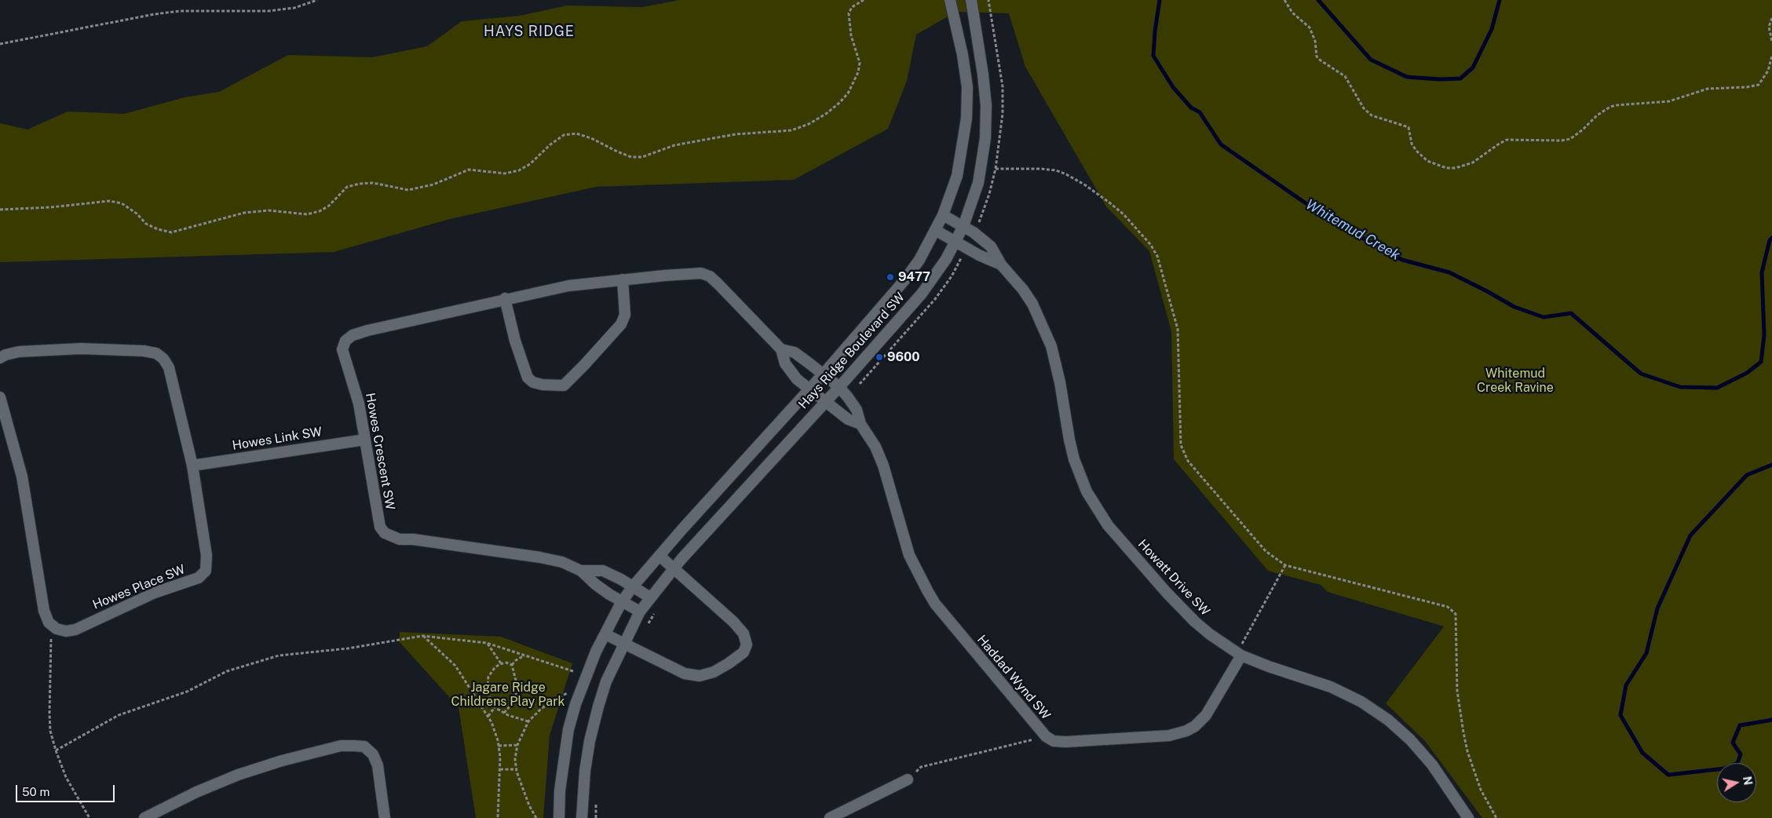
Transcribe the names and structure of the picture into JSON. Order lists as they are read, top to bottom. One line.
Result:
{"streets":{"street":["Hays Ridge Boulevard SW","Howes Link SW","Howes Crescent SW","Howatt Drive SW","Howes Place SW","Haddad Wynd SW"]},"crossings":[["Hays Ridge Boulevard SW","Howes Crescent SW"],["Hays Ridge Boulevard SW","Howatt Drive SW"],["Hays Ridge Boulevard SW","Haddad Wynd SW"],["Howes Link SW","Howes Crescent SW"],["Howes Link SW","Howes Place SW"],["Howes Crescent SW","Haddad Wynd SW"],["Howatt Drive SW","Haddad Wynd SW"]],"districts":["HAYS RIDGE"],"water":["Whitemud Creek"],"parks":["Whitemud Creek Ravine","Jagare Ridge Childrens Play Park"],"places":["9477","9600"],"scale_bar":"50 m","north":"right"}
